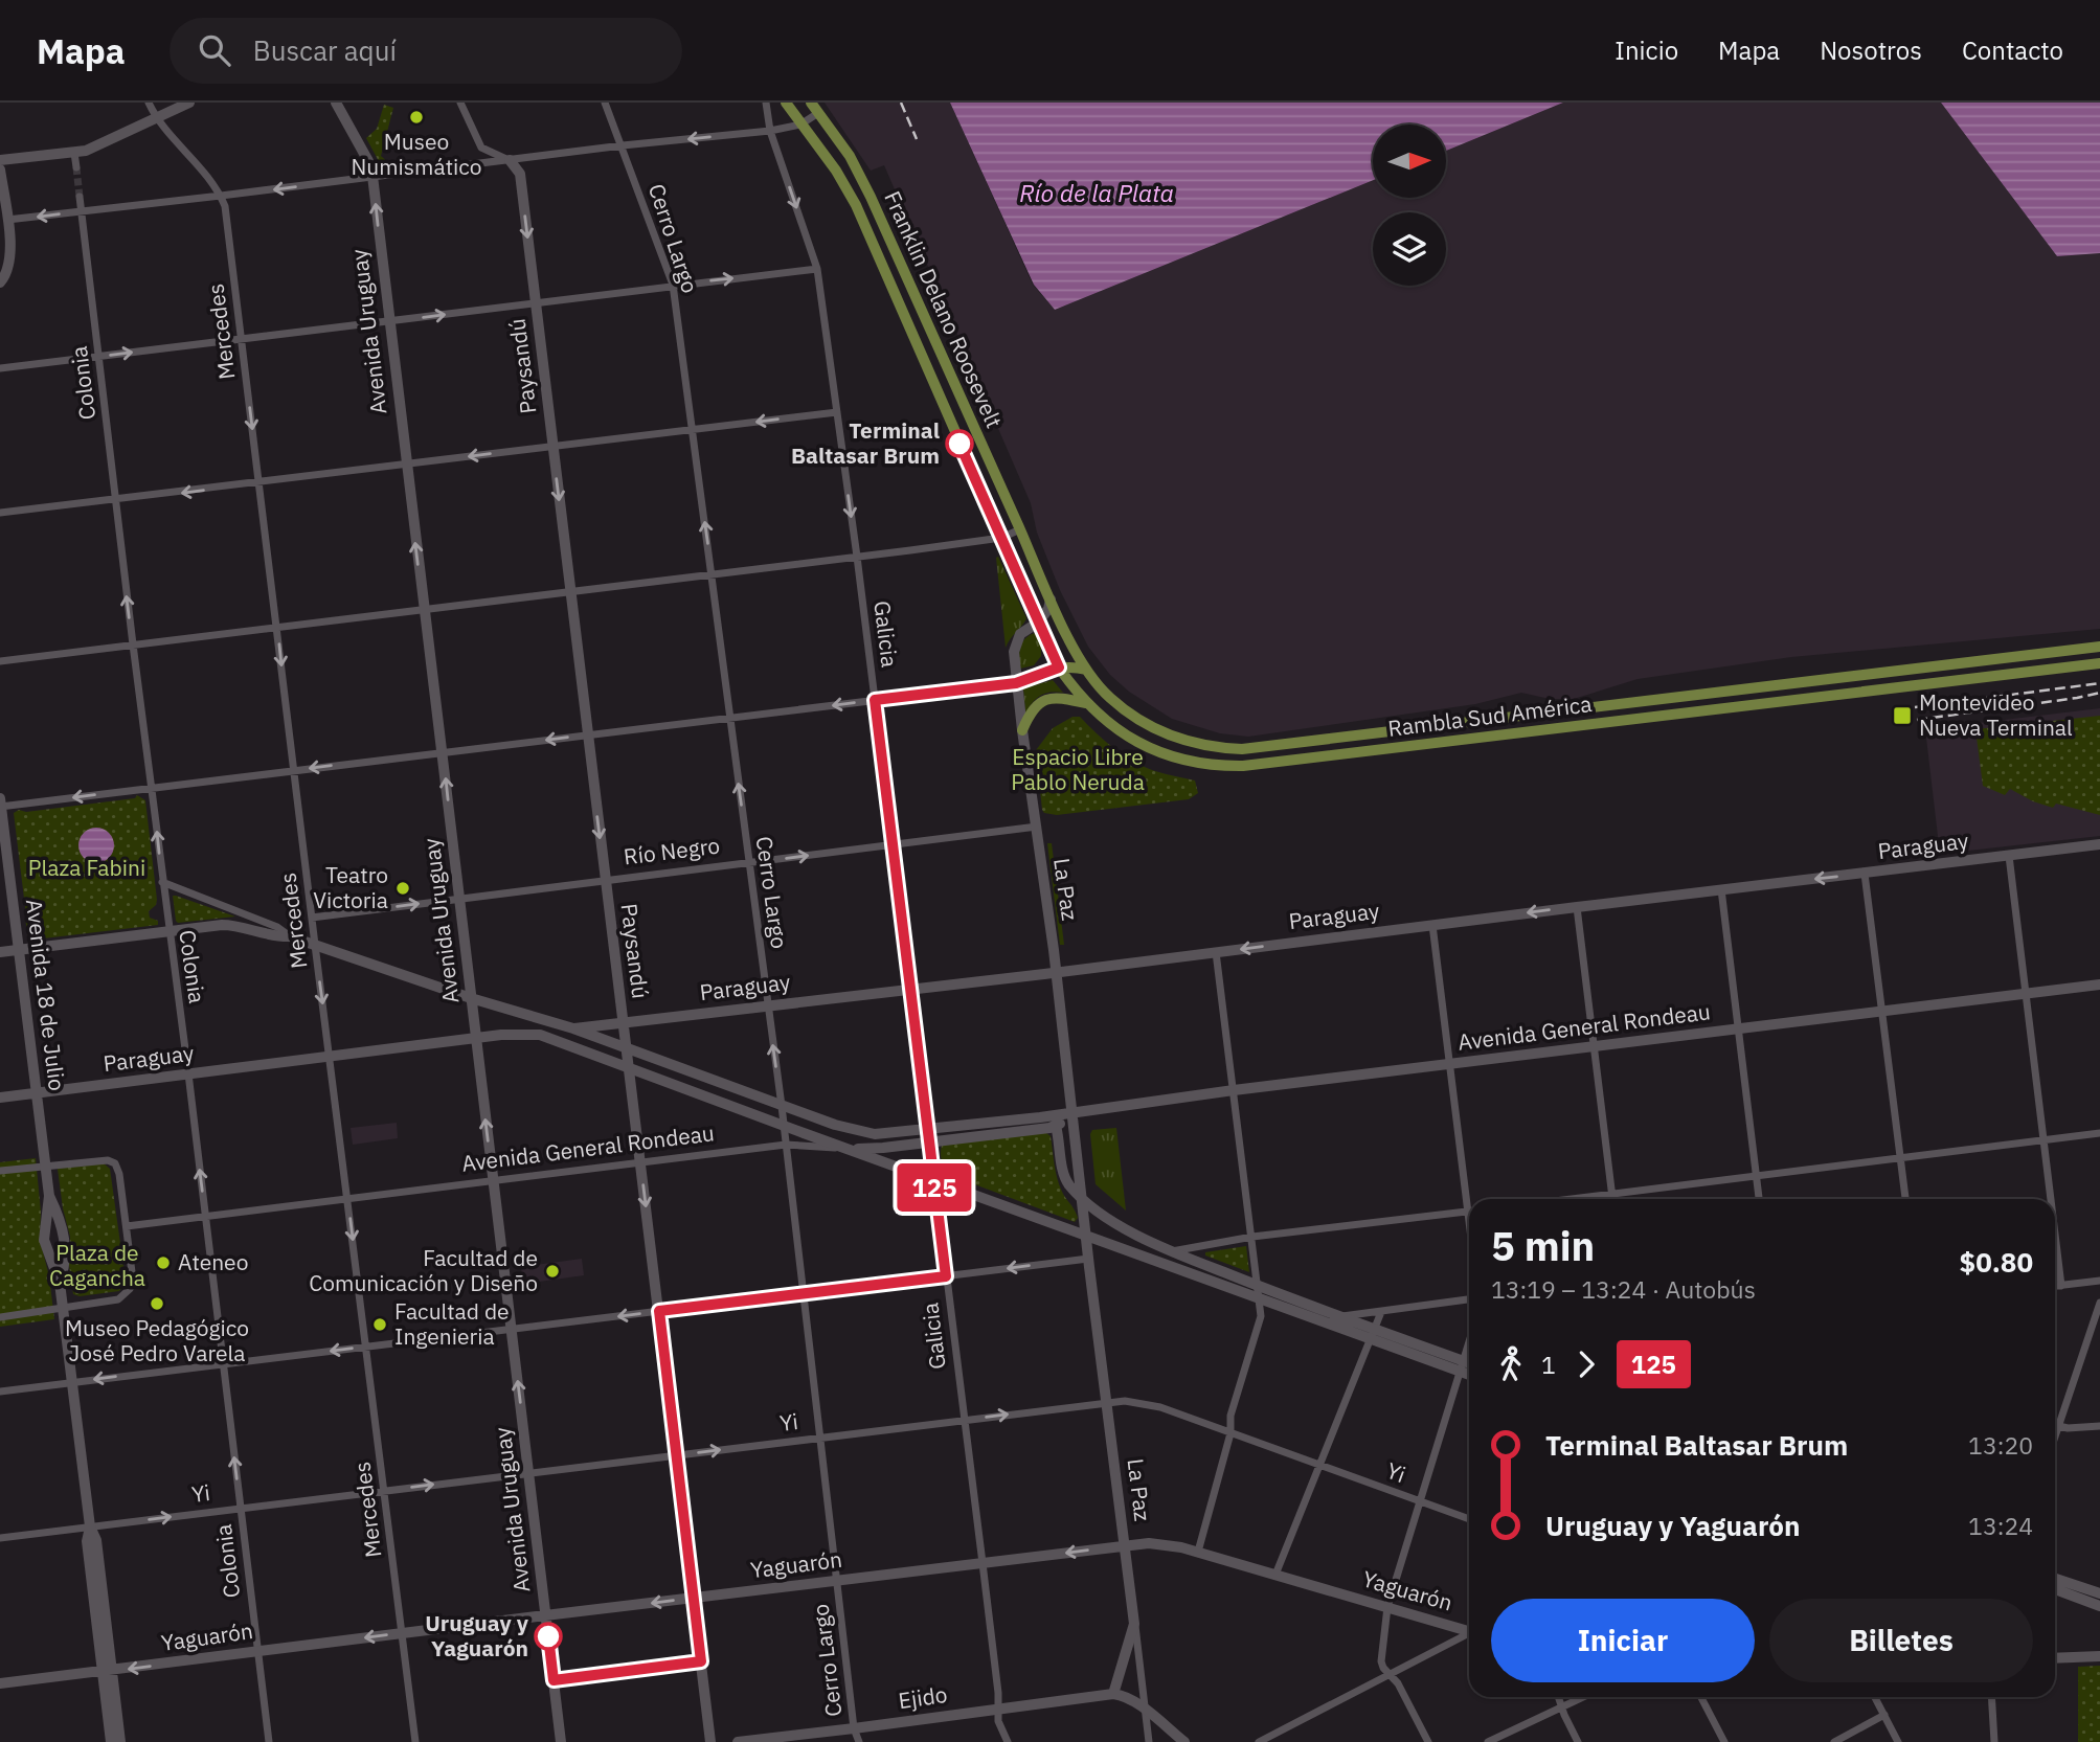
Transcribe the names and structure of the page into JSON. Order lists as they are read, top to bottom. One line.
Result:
{"streets":{"main road":["Franklin Delano Roosevelt","Rambla Sud América"],"street":["Cerro Largo","Mercedes","Avenida Uruguay","Paysandú","Colonia","Galicia","Paraguay","Río Negro","La Paz","Avenida 18 de Julio","Avenida General Rondeau","Yi","Yaguarón","Ejido"]},"crossings":[["Cerro Largo","Paraguay"],["Cerro Largo","Río Negro"],["Cerro Largo","Avenida General Rondeau"],["Cerro Largo","Yi"],["Cerro Largo","Yaguarón"],["Cerro Largo","Ejido"],["Franklin Delano Roosevelt","Rambla Sud América"],["Mercedes","Paraguay"],["Mercedes","Río Negro"],["Mercedes","Avenida General Rondeau"],["Mercedes","Yi"],["Mercedes","Yaguarón"],["Avenida Uruguay","Paraguay"],["Avenida Uruguay","Río Negro"],["Avenida Uruguay","Avenida General Rondeau"],["Avenida Uruguay","Yi"],["Avenida Uruguay","Yaguarón"],["Paysandú","Paraguay"],["Paysandú","Río Negro"],["Paysandú","Avenida General Rondeau"],["Paysandú","Yi"],["Paysandú","Yaguarón"],["Colonia","Paraguay"],["Colonia","Avenida General Rondeau"],["Colonia","Yi"],["Colonia","Yaguarón"],["Galicia","Paraguay"],["Galicia","Río Negro"],["Galicia","Avenida General Rondeau"],["Galicia","Yi"],["Galicia","Yaguarón"],["Galicia","Ejido"],["Rambla Sud América","La Paz"],["Paraguay","La Paz"],["Paraguay","Avenida 18 de Julio"],["Paraguay","Avenida General Rondeau"],["Río Negro","La Paz"],["La Paz","Avenida General Rondeau"],["La Paz","Yi"],["La Paz","Yaguarón"],["Avenida 18 de Julio","Yi"],["Avenida 18 de Julio","Yaguarón"]],"one_way":["Avenida Uruguay","Paysandú","Río Negro","Yi","Yaguarón"],"water":["Río de la Plata"],"parks":["Espacio Libre Pablo Neruda","Plaza Fabini","Plaza de Cagancha"],"places":{"other":["Museo Numismático","Terminal Baltasar Brum","Teatro Victoria","Ateneo","Facultad de Comunicación y Diseño","Museo Pedagógico José Pedro Varela","Facultad de Ingenieria","Uruguay y Yaguarón"],"transit":["Montevideo Nueva Terminal"]},"lines":["bus line 125"],"north":"right","page":{"header":"Mapa","search":"Buscar aquí","nav":["Inicio","Mapa","Nosotros","Contacto"],"on_map":"125","heading":["5 min","13:19 – 13:24 · Autobús","$0.80"],"legs":["1","125"],"list":[{"name":"Terminal Baltasar Brum","value":"13:20"},{"name":"Uruguay y Yaguarón","value":"13:24"}],"buttons":["Iniciar","Billetes"]}}
